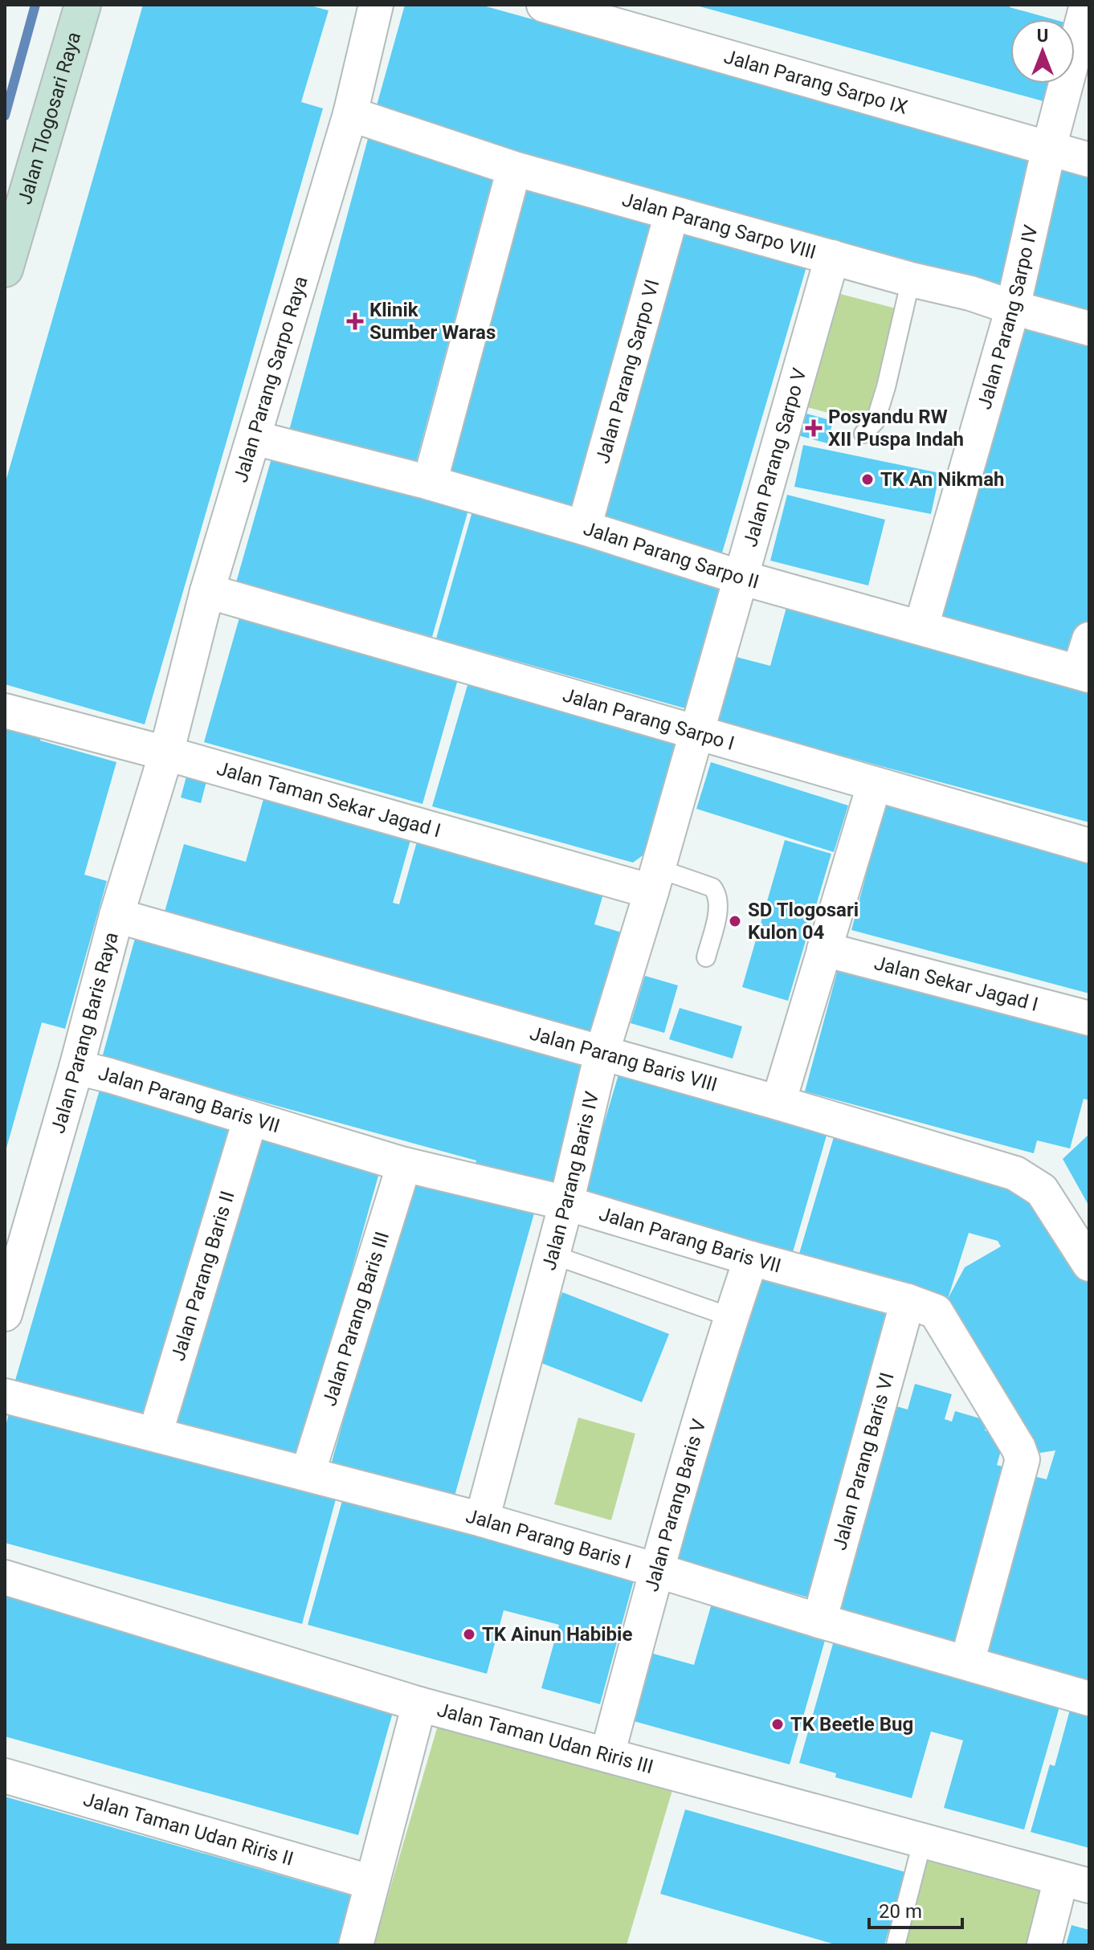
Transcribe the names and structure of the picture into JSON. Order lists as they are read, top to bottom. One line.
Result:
{"streets":{"street":["Jalan Parang Sarpo IX","Jalan Tlogosari Raya","Jalan Parang Sarpo VIII","Jalan Parang Sarpo IV","Jalan Parang Sarpo VI","Jalan Parang Sarpo Raya","Jalan Parang Sarpo V","Jalan Parang Sarpo II","Jalan Parang Sarpo I","Jalan Taman Sekar Jagad I","Jalan Sekar Jagad I","Jalan Parang Baris Raya","Jalan Parang Baris VIII","Jalan Parang Baris VII","Jalan Parang Baris IV","Jalan Parang Baris II","Jalan Parang Baris III","Jalan Parang Baris VI","Jalan Parang Baris V","Jalan Parang Baris I","Jalan Taman Udan Riris III","Jalan Taman Udan Riris II"]},"crossings":[["Jalan Parang Sarpo IX","Jalan Parang Sarpo IV"],["Jalan Parang Sarpo VIII","Jalan Parang Sarpo IV"],["Jalan Parang Sarpo VIII","Jalan Parang Sarpo VI"],["Jalan Parang Sarpo VIII","Jalan Parang Sarpo Raya"],["Jalan Parang Sarpo VIII","Jalan Parang Sarpo V"],["Jalan Parang Sarpo IV","Jalan Parang Sarpo II"],["Jalan Parang Sarpo VI","Jalan Parang Sarpo II"],["Jalan Parang Sarpo Raya","Jalan Parang Sarpo II"],["Jalan Parang Sarpo Raya","Jalan Parang Sarpo I"],["Jalan Parang Sarpo Raya","Jalan Taman Sekar Jagad I"],["Jalan Parang Sarpo Raya","Jalan Parang Baris Raya"],["Jalan Parang Sarpo V","Jalan Parang Sarpo II"],["Jalan Parang Sarpo V","Jalan Parang Sarpo I"],["Jalan Parang Sarpo V","Jalan Parang Baris IV"],["Jalan Parang Sarpo I","Jalan Parang Baris IV"],["Jalan Taman Sekar Jagad I","Jalan Parang Baris Raya"],["Jalan Taman Sekar Jagad I","Jalan Parang Baris IV"],["Jalan Parang Baris Raya","Jalan Parang Baris VIII"],["Jalan Parang Baris Raya","Jalan Parang Baris VII"],["Jalan Parang Baris VIII","Jalan Parang Baris IV"],["Jalan Parang Baris VII","Jalan Parang Baris IV"],["Jalan Parang Baris VII","Jalan Parang Baris II"],["Jalan Parang Baris VII","Jalan Parang Baris III"],["Jalan Parang Baris VII","Jalan Parang Baris VI"],["Jalan Parang Baris VII","Jalan Parang Baris V"],["Jalan Parang Baris VII","Jalan Parang Baris I"],["Jalan Parang Baris IV","Jalan Parang Baris I"],["Jalan Parang Baris II","Jalan Parang Baris I"],["Jalan Parang Baris III","Jalan Parang Baris I"],["Jalan Parang Baris VI","Jalan Parang Baris I"],["Jalan Parang Baris V","Jalan Parang Baris I"],["Jalan Parang Baris V","Jalan Taman Udan Riris III"]],"places":{"health":["Klinik Sumber Waras","Posyandu RW XII Puspa Indah"],"other":["TK An Nikmah","SD Tlogosari Kulon 04","TK Ainun Habibie","TK Beetle Bug"]},"scale_bar":"20 m","north":"top"}
